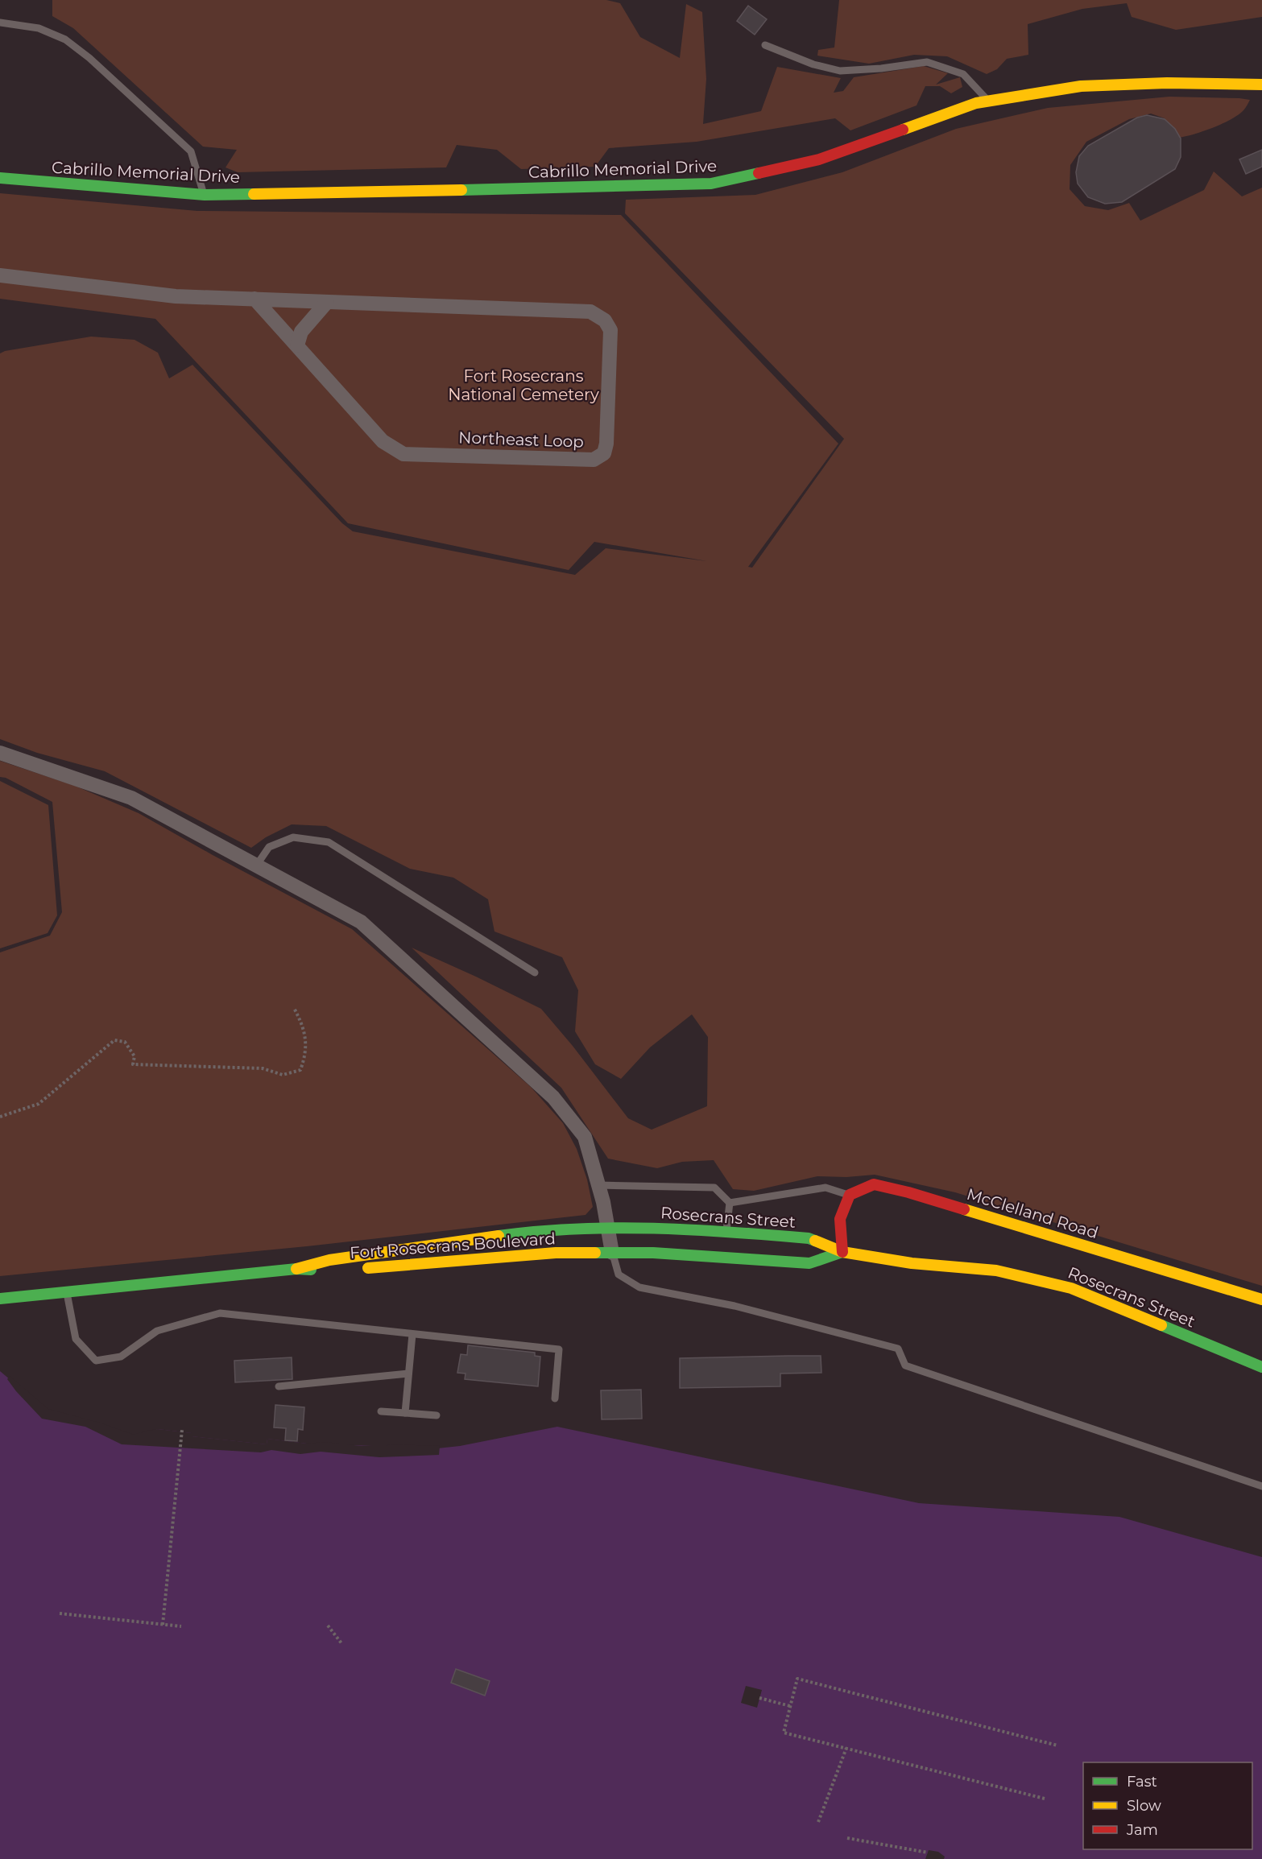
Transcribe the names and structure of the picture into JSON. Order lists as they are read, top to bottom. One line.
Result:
{"streets":{"street":["Cabrillo Memorial Drive","Northeast Loop","McClelland Road","Rosecrans Street","Fort Rosecrans Boulevard"]},"crossings":[["Rosecrans Street","Fort Rosecrans Boulevard"]],"parks":["Fort Rosecrans National Cemetery"],"legend":["Fast","Slow","Jam"]}
